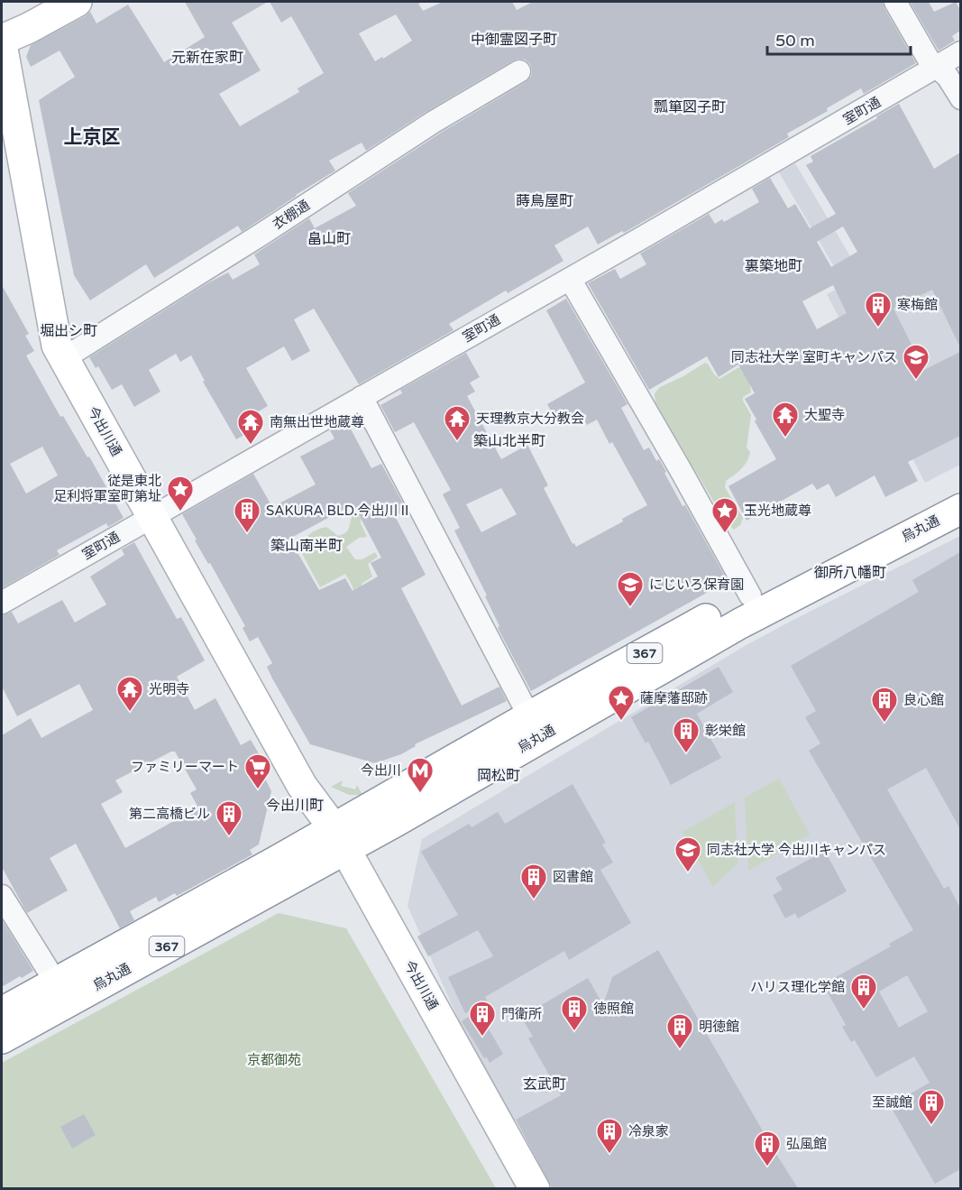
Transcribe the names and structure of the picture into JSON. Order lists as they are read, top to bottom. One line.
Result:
{"streets":{"main road":["今出川通","烏丸通","367"],"street":["室町通","衣棚通"]},"crossings":[["室町通","今出川通"],["衣棚通","今出川通"],["今出川通","烏丸通"]],"districts":["中御霊図子町","元新在家町","瓢箪図子町","上京区","蒔鳥屋町","畠山町","裏築地町","堀出シ町","築山北半町","築山南半町","御所八幡町","岡松町","今出川町","玄武町"],"parks":["京都御苑"],"places":{"building":["寒梅館","SAKURA BLD.今出川Ⅱ","良心館","彰栄館","第二高橋ビル","図書館","ハリス理化学館","徳照館","門衛所","明徳館","至誠館","冷泉家","弘風館"],"school or university":["同志社大学 室町キャンパス","にじいろ保育園","同志社大学 今出川キャンパス"],"temple":["大聖寺","天理教京大分教会","南無出世地蔵尊","光明寺"],"place":["従是東北 足利将軍室町第址","玉光地蔵尊","薩摩藩邸跡"],"supermarket":["ファミリーマート"],"metro station":["今出川"]},"scale_bar":"50 m"}
